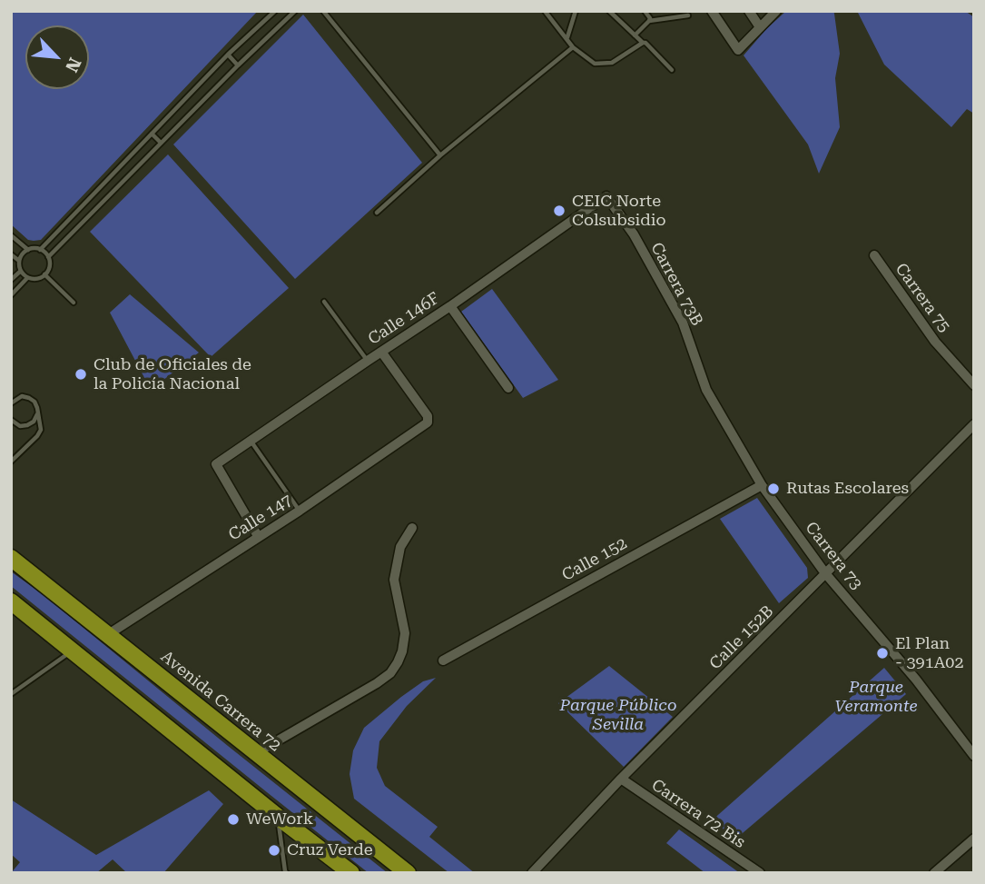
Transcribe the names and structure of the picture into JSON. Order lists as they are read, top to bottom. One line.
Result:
{"streets":{"highway":["Avenida Carrera 72"],"street":["Carrera 73B","Carrera 75","Calle 146F","Calle 147","Carrera 73","Calle 152","Calle 152B","Carrera 72 Bis"]},"crossings":[["Carrera 73B","Calle 146F"],["Carrera 73B","Carrera 73"],["Calle 146F","Calle 147"],["Calle 147","Avenida Carrera 72"],["Carrera 73","Calle 152"],["Carrera 73","Calle 152B"],["Calle 152B","Carrera 72 Bis"]],"parks":["Parque Veramonte","Parque Público Sevilla"],"places":["CEIC Norte Colsubsidio","Club de Oficiales de la Policía Nacional","Rutas Escolares","El Plan - 391A02","WeWork","Cruz Verde"],"north":"bottom right"}
